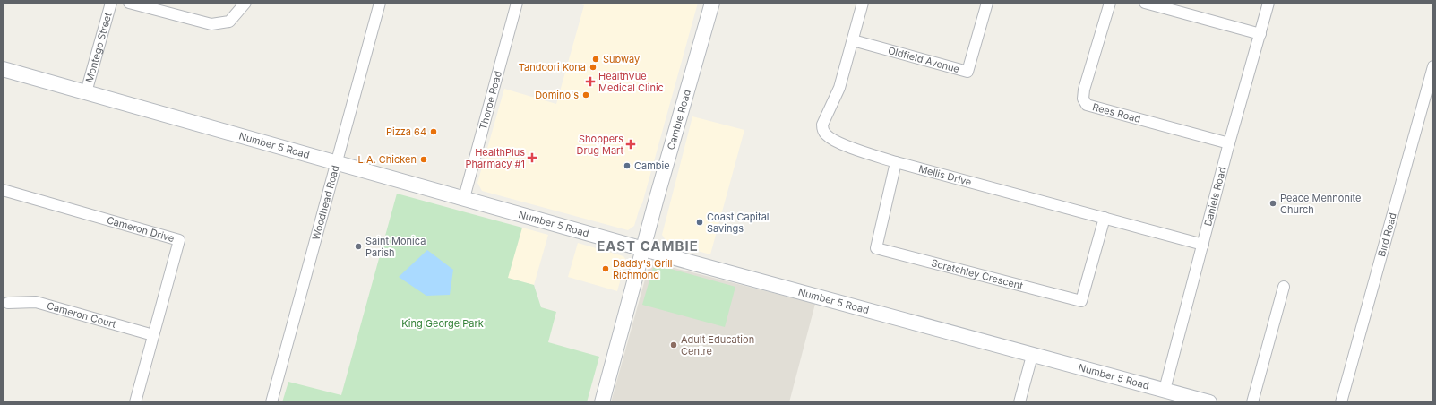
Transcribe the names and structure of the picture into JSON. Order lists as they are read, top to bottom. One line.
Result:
{"streets":{"main road":["Cambie Road","Number 5 Road"],"street":["Montego Street","Oldfield Avenue","Thorpe Road","Rees Road","Mellis Drive","Daniels Road","Woodhead Road","Cameron Drive","Bird Road","Scratchley Crescent","Cameron Court"]},"crossings":[["Montego Street","Number 5 Road"],["Oldfield Avenue","Mellis Drive"],["Thorpe Road","Number 5 Road"],["Rees Road","Daniels Road"],["Cambie Road","Number 5 Road"],["Number 5 Road","Daniels Road"],["Number 5 Road","Woodhead Road"],["Mellis Drive","Daniels Road"],["Mellis Drive","Scratchley Crescent"],["Cameron Drive","Cameron Court"]],"districts":["EAST CAMBIE"],"parks":["King George Park"],"places":{"other":["Subway","Tandoori Kona","Domino's","Pizza 64","L.A. Chicken","Cambie","Peace Mennonite Church","Coast Capital Savings","Saint Monica Parish","Daddy's Grill Richmond","Adult Education Centre"],"health":["HealthVue Medical Clinic","Shoppers Drug Mart","HealthPlus Pharmacy #1"]}}
